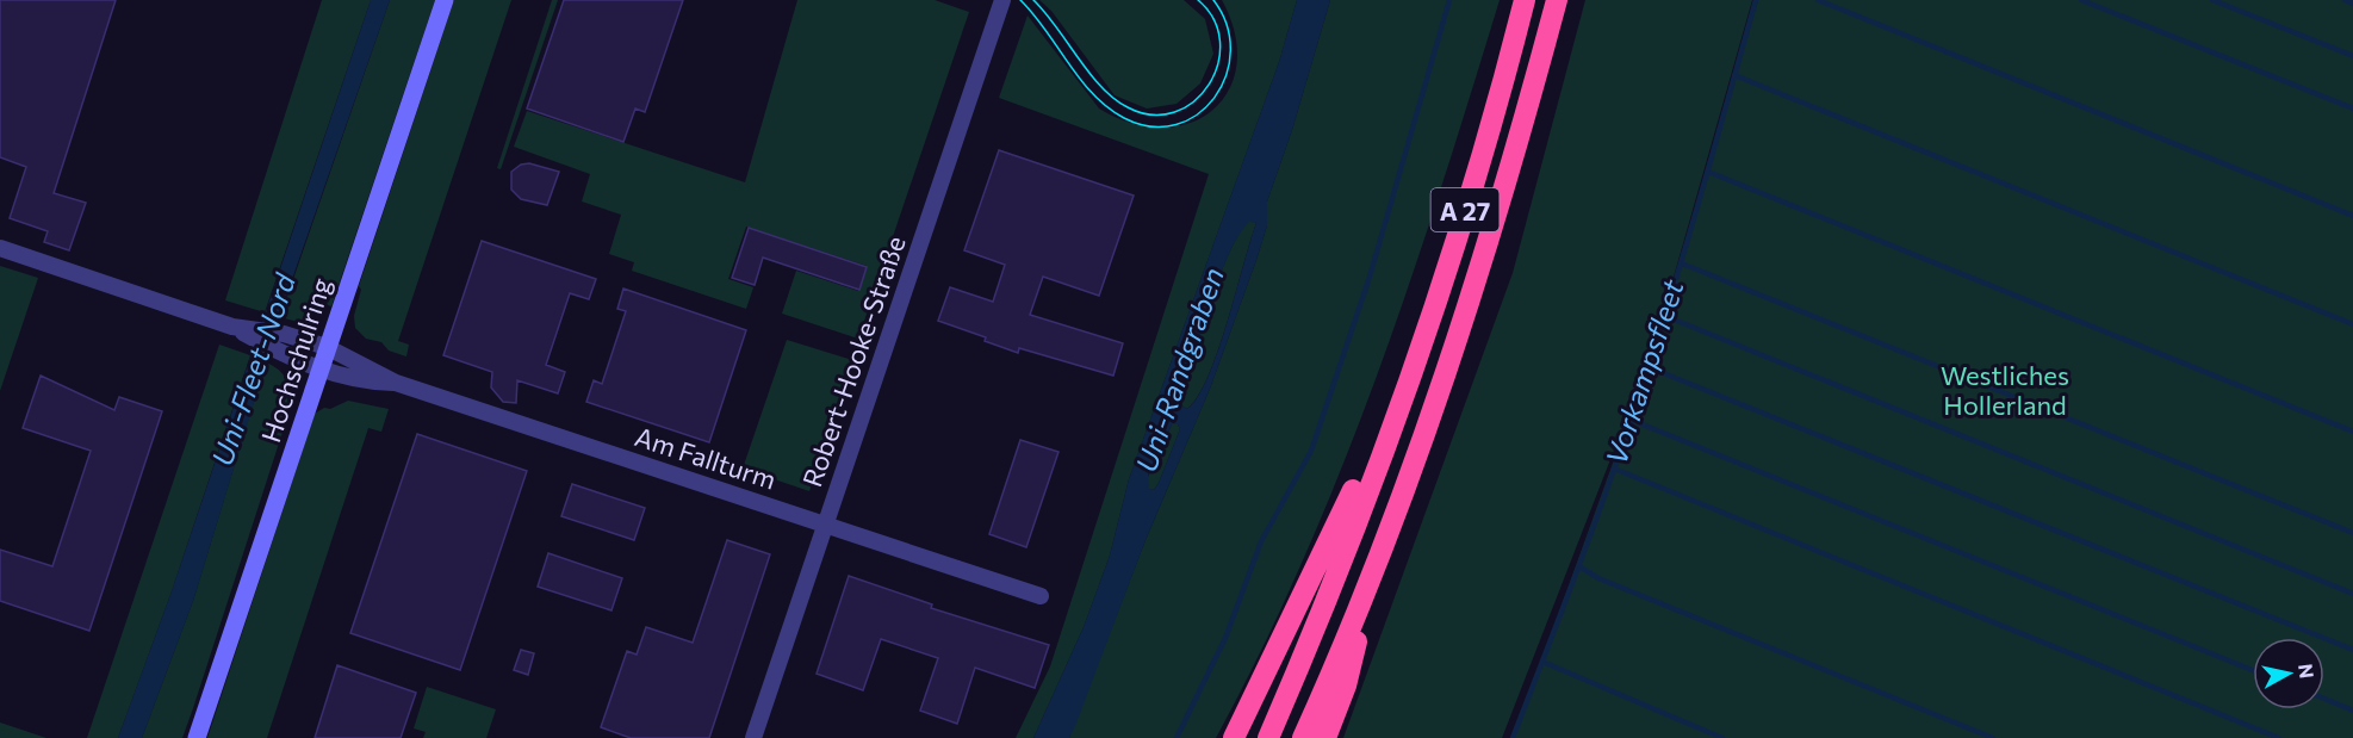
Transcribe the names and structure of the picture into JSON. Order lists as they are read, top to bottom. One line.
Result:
{"streets":{"highway":["A 27"],"street":["Hochschulring","Robert-Hooke-Straße","Am Fallturm"]},"crossings":[["Hochschulring","Am Fallturm"],["Robert-Hooke-Straße","Am Fallturm"]],"water":["Uni-Fleet-Nord","Uni-Randgraben","Vorkampsfleet"],"parks":["Westliches Hollerland"],"north":"right"}
